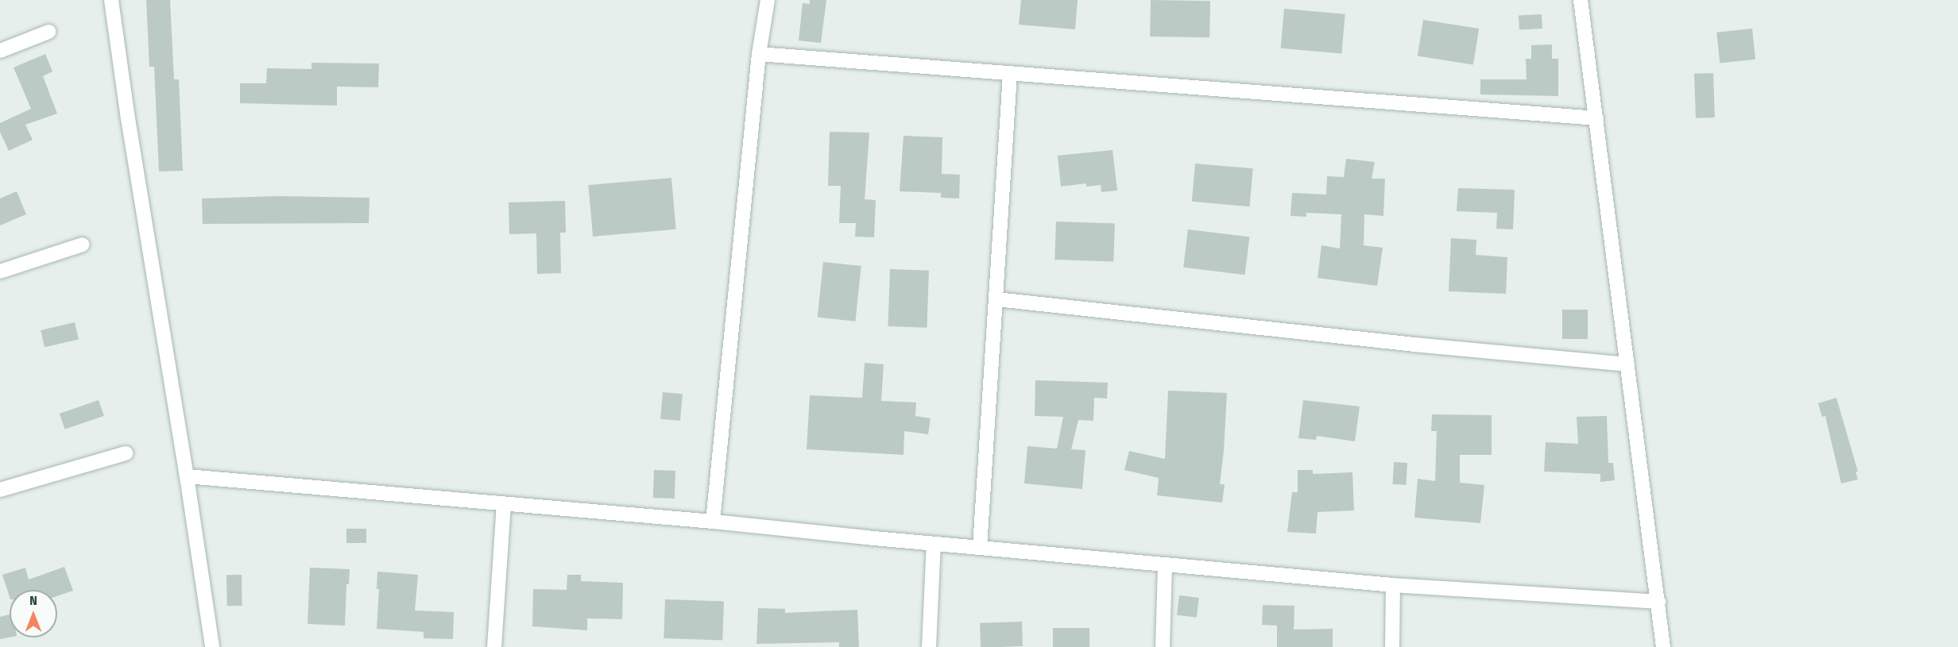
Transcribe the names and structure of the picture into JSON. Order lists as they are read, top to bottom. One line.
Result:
{"north":"top"}
